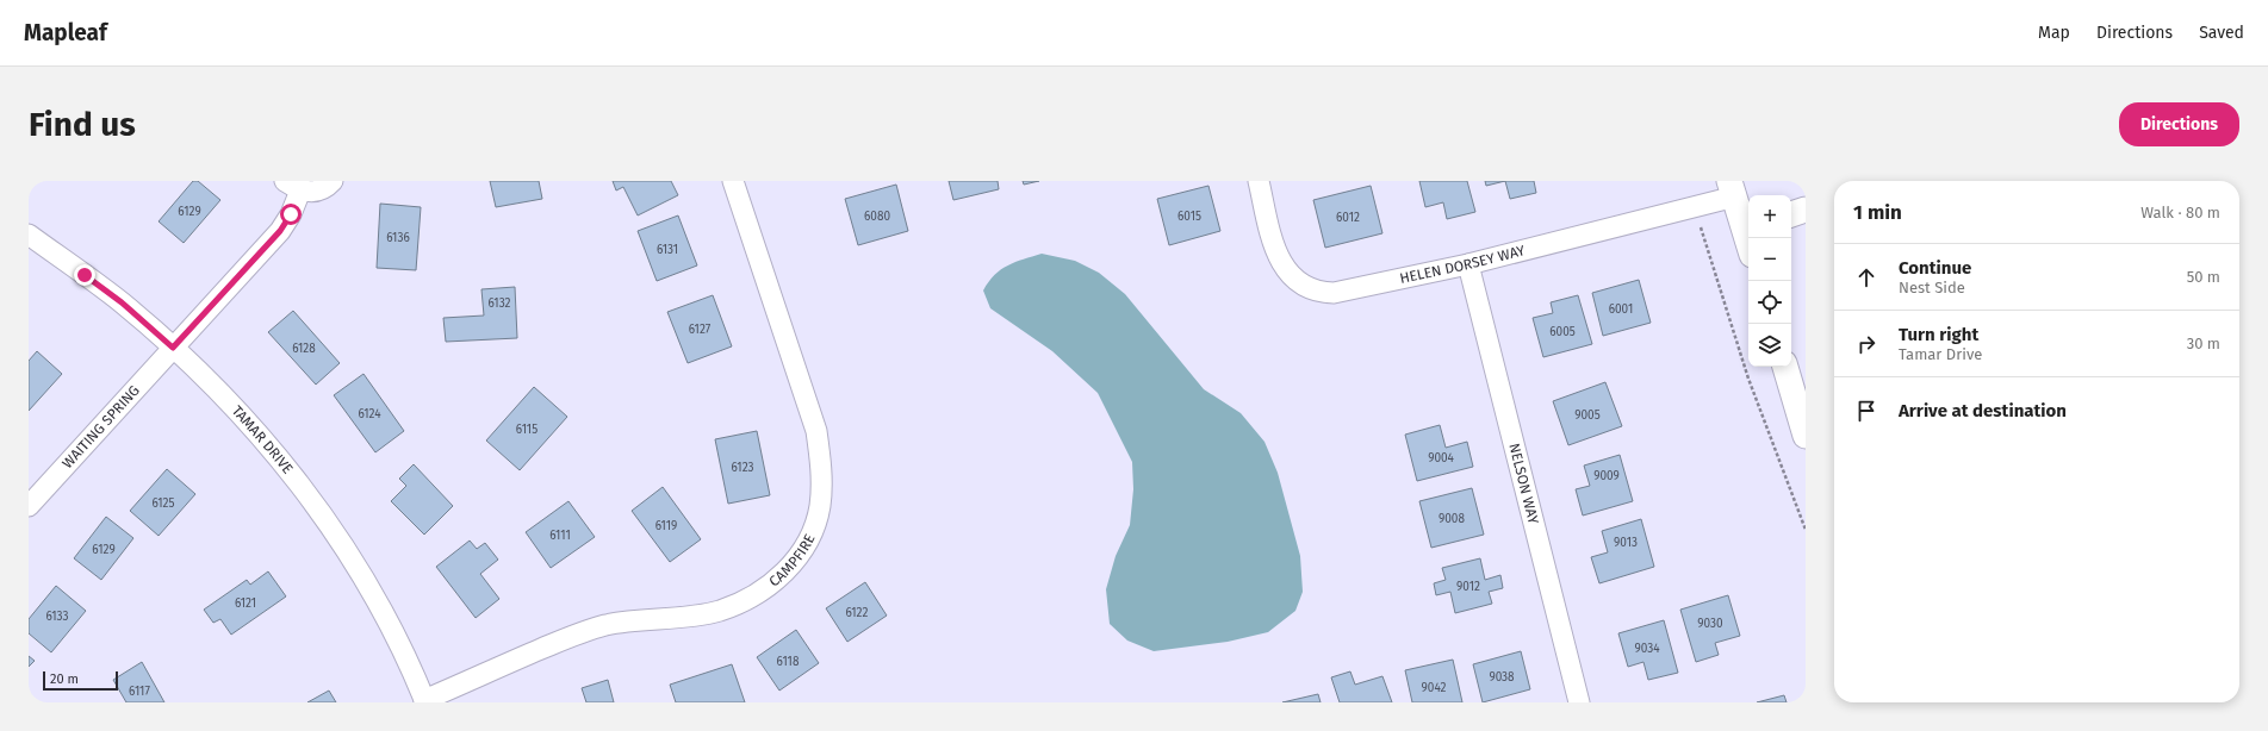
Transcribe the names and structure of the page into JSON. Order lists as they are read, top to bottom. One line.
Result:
{"streets":{"street":["HELEN DORSEY WAY","WAITING SPRING","TAMAR DRIVE","NELSON WAY","CAMPFIRE"]},"crossings":[["HELEN DORSEY WAY","NELSON WAY"],["WAITING SPRING","TAMAR DRIVE"],["TAMAR DRIVE","CAMPFIRE"]],"house_numbers":["6129","6080","6015","6012","6136","6131","6132","6001","6127","6005","6128","6124","9005","6115","9004","6123","9009","6125","9008","6119","6111","9013","6129","9012","6121","6122","6133","9030","9034","6118","9038","9042","6117"],"scale_bar":"20 m","page":{"header":"Mapleaf","nav":["Map","Directions","Saved"],"buttons":"Directions","title":"Find us","heading":["1 min","Walk · 80 m"],"map_buttons":["+","−"],"list":[["Continue","Nest Side","50 m"],["Turn right","Tamar Drive","30 m"],"Arrive at destination"],"scale":"20 m"}}
